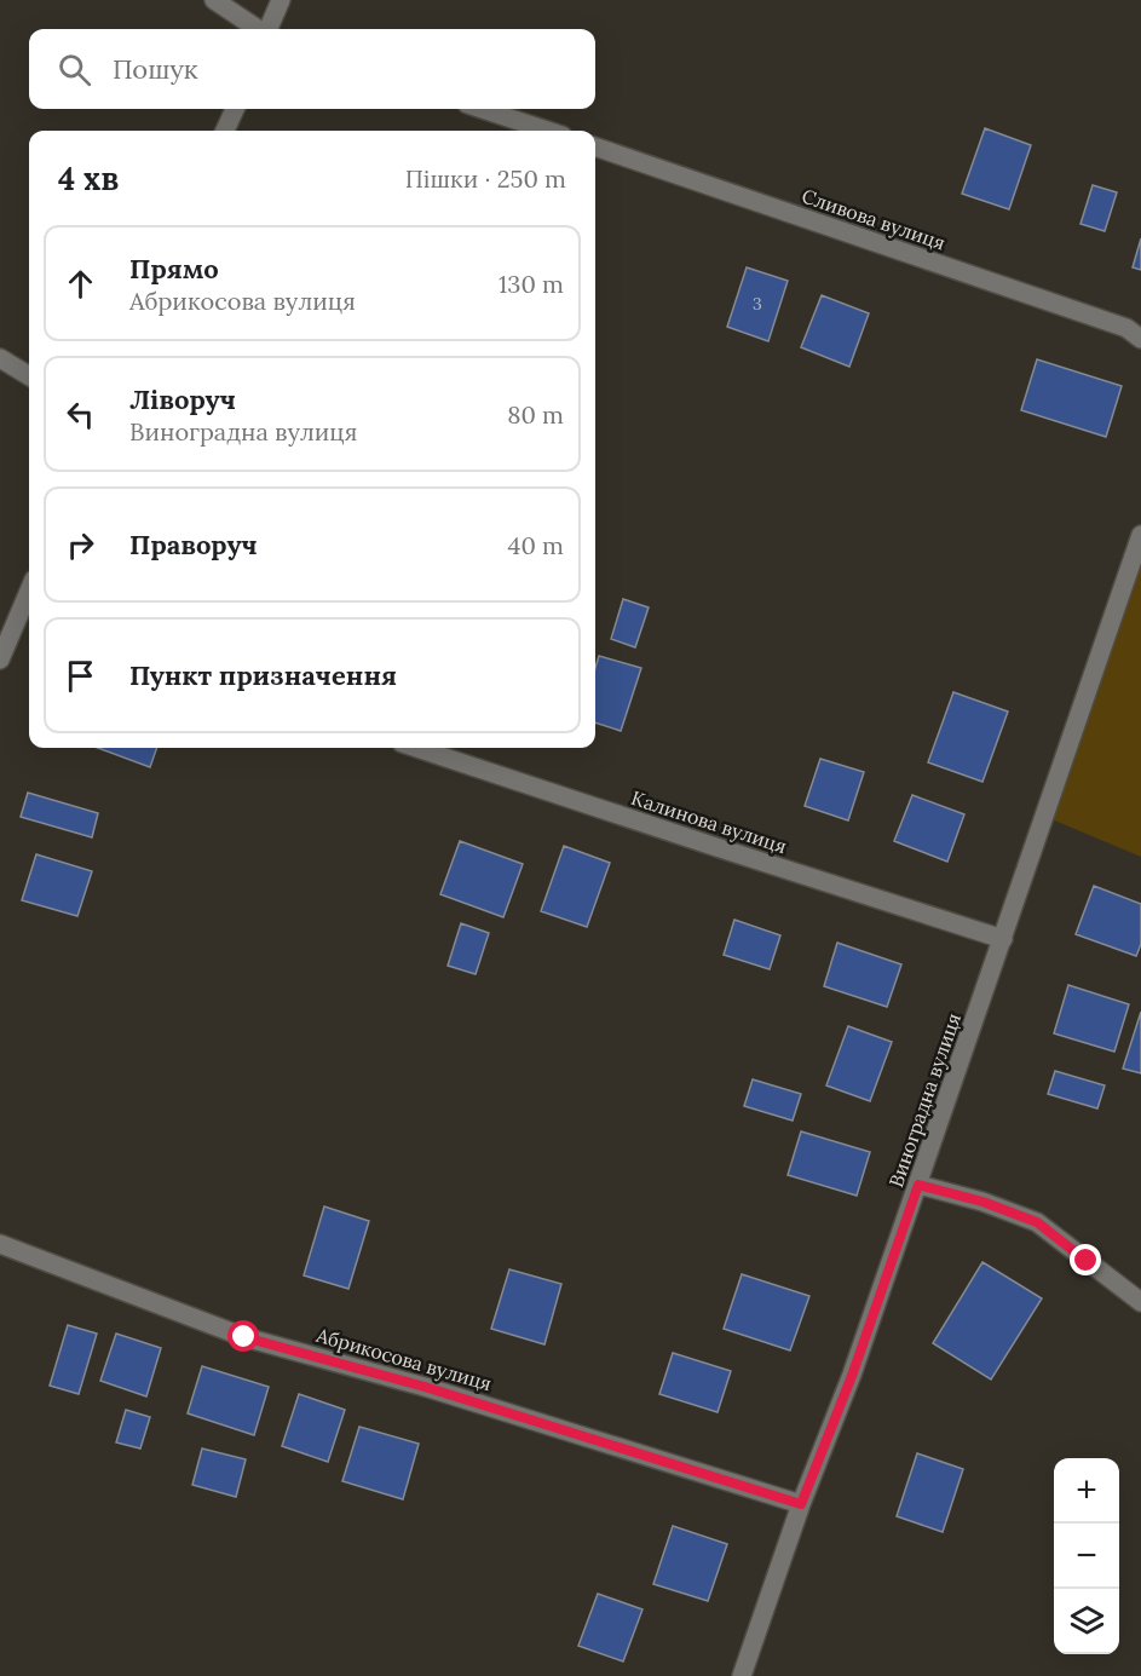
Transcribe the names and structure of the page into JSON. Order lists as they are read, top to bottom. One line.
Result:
{"streets":{"street":["Сливова вулиця","Калинова вулиця","Виноградна вулиця","Абрикосова вулиця"]},"crossings":[["Калинова вулиця","Виноградна вулиця"],["Виноградна вулиця","Абрикосова вулиця"]],"house_numbers":["3"],"page":{"search":"Пошук","heading":["4 хв","Пішки · 250 m"],"list":[["Прямо","Абрикосова вулиця","130 m"],["Ліворуч","Виноградна вулиця","80 m"],["Праворуч","40 m"],"Пункт призначення"],"map_buttons":["+","−"]}}
